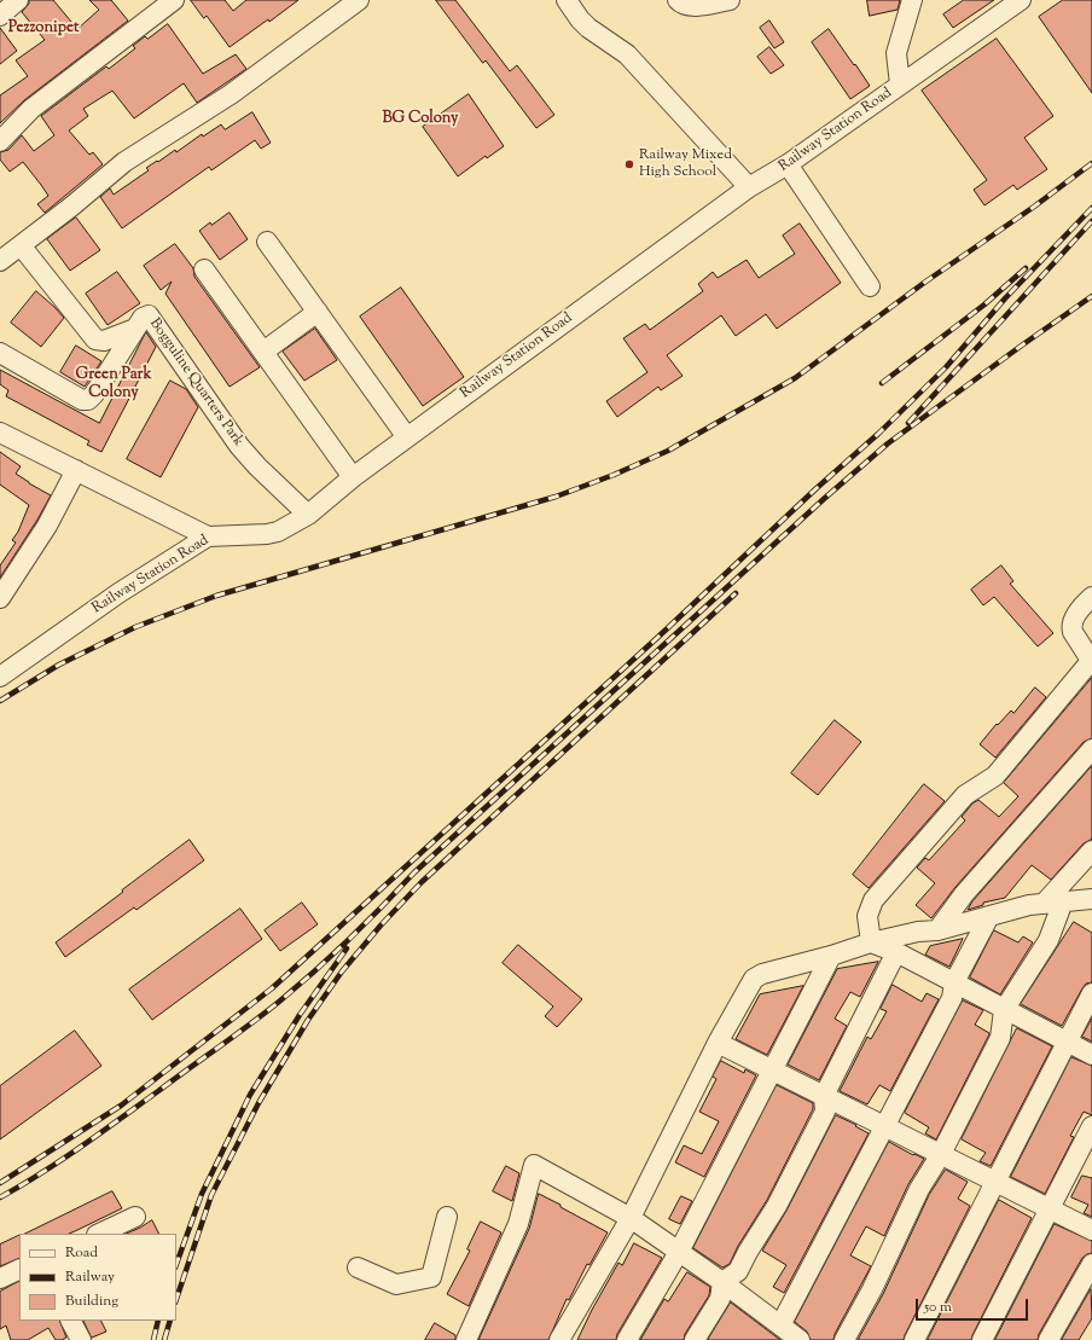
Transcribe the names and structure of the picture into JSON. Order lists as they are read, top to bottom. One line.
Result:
{"streets":{"street":["Railway Station Road","Bogguline Quarters Park"]},"crossings":[["Railway Station Road","Bogguline Quarters Park"]],"districts":["Pezzonipet","BG Colony","Green Park Colony"],"places":["Railway Mixed High School"],"legend":["Road","Railway","Building"],"scale_bar":"50 m"}
